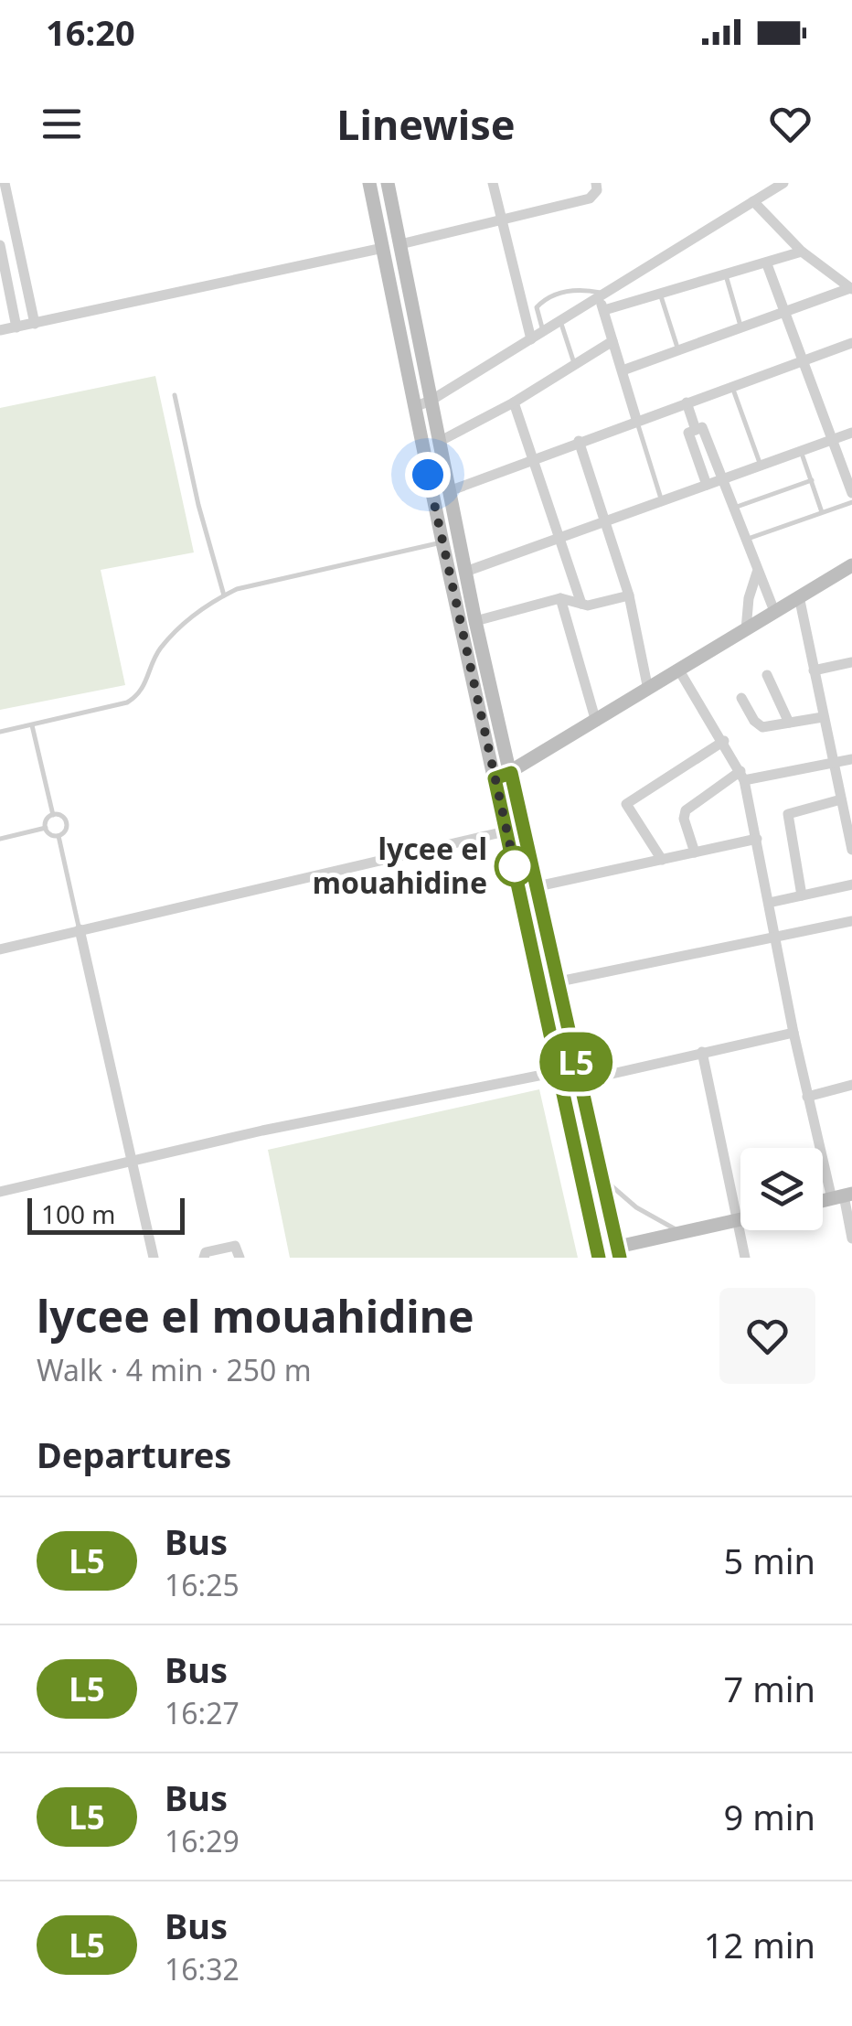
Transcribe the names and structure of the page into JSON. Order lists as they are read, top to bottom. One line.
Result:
{"places":["lycee el mouahidine"],"lines":["bus line L5"],"scale_bar":"100 m","page":{"status":"16:20","header":"Linewise","on_map":"L5","scale":"100 m","heading":[["lycee el mouahidine","Walk · 4 min · 250 m"],"Departures"],"list":[{"mark":"L5","name":"Bus","note":"16:25","value":"5 min"},{"mark":"L5","name":"Bus","note":"16:27","value":"7 min"},{"mark":"L5","name":"Bus","note":"16:29","value":"9 min"},{"mark":"L5","name":"Bus","note":"16:32","value":"12 min"}]}}
